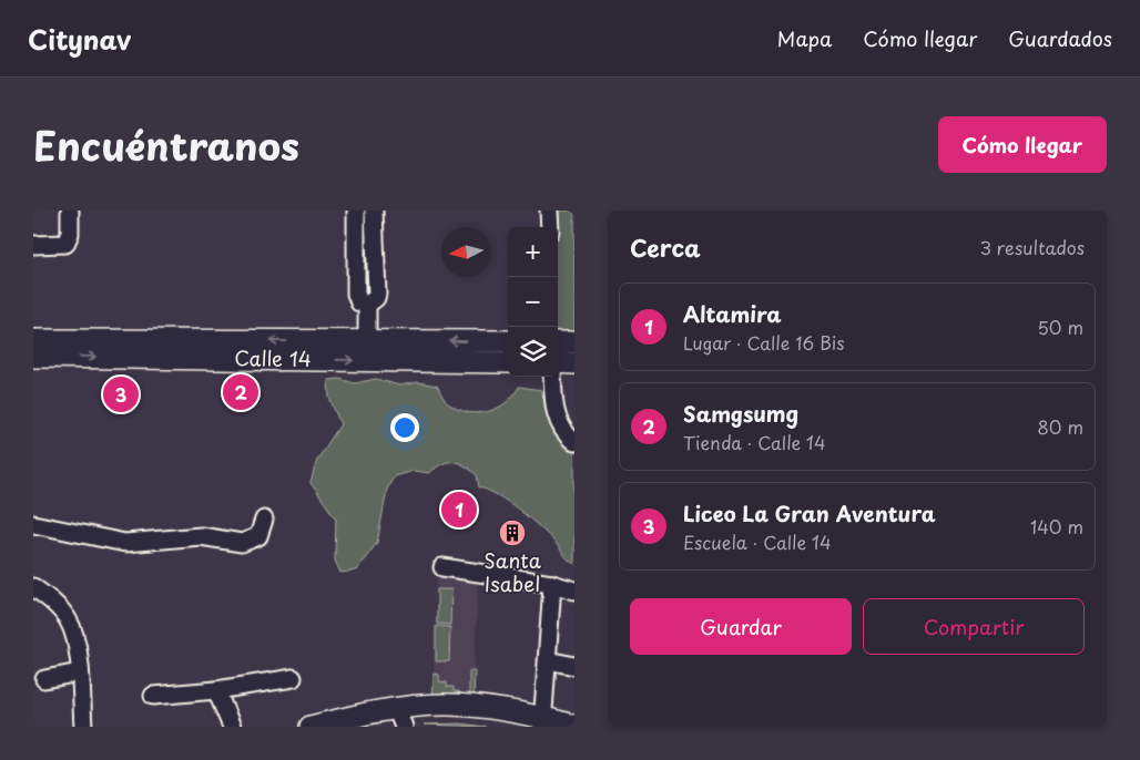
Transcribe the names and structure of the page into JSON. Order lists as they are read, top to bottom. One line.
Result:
{"streets":{"main road":["Calle 14"]},"places":{"building":["Santa Isabel"]},"north":"left","page":{"header":"Citynav","nav":["Mapa","Cómo llegar","Guardados"],"title":"Encuéntranos","buttons":["Cómo llegar",["Guardar","Compartir"]],"heading":["Cerca","3 resultados"],"map_buttons":["+","−"],"list":[{"mark":"1","name":"Altamira","note":"Lugar · Calle 16 Bis","value":"50 m"},{"mark":"2","name":"Samgsumg","note":"Tienda · Calle 14","value":"80 m"},{"mark":"3","name":"Liceo La Gran Aventura","note":"Escuela · Calle 14","value":"140 m"}],"pins":["2","3","1"]}}
